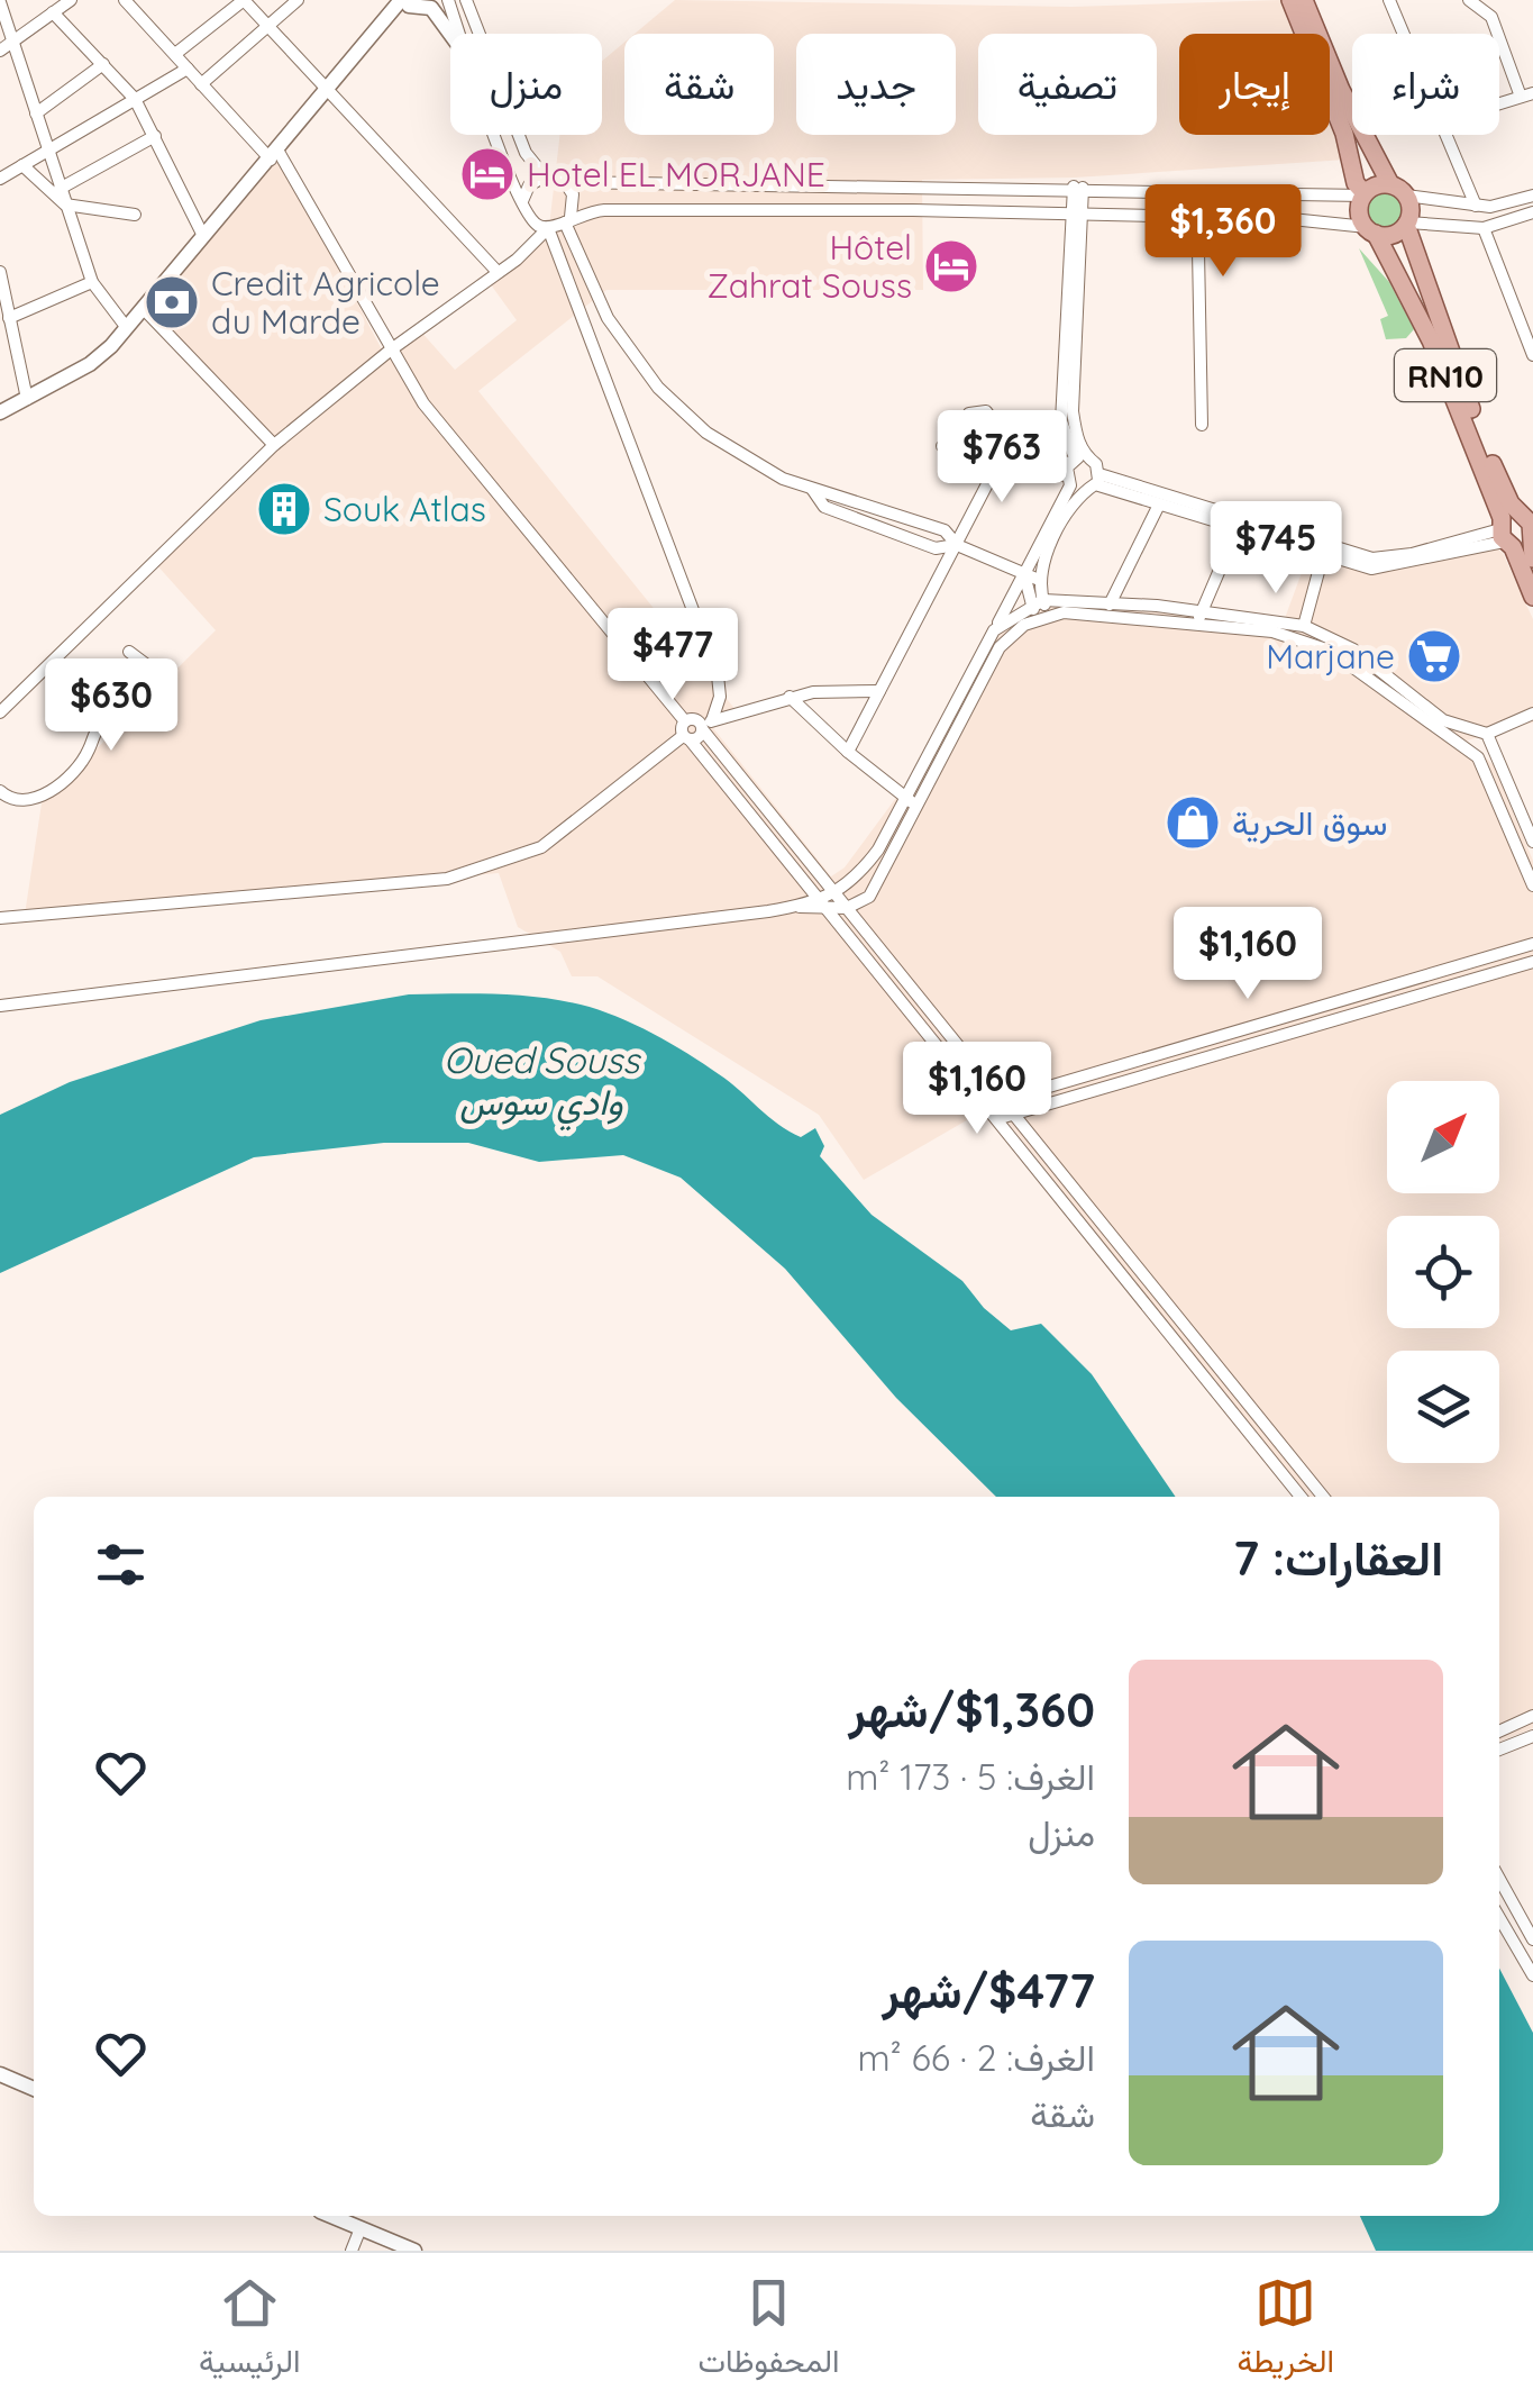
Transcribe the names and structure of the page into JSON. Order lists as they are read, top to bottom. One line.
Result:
{"streets":{"main road":["RN10"]},"water":["Oued Souss وادي سوس"],"places":{"hotel":["Hotel EL MORJANE","Hôtel Zahrat Souss"],"bank":["Credit Agricole du Marde"],"building":["Souk Atlas"],"supermarket":["Marjane"],"shop":["سوق الحرية"]},"north":"top right","page":{"chip":["شراء","إيجار","تصفية","جديد","شقة","منزل"],"price":["$1,360","$763","$745","$477","$630","$1,160","$1,160"],"heading":"العقارات: 7","list":[{"name":"$1,360/شهر","note":"الغرف: 5 · 173 m² · منزل"},{"name":"$477/شهر","note":"الغرف: 2 · 66 m² · شقة"}],"tabs":["الخريطة","المحفوظات","الرئيسية"]}}
